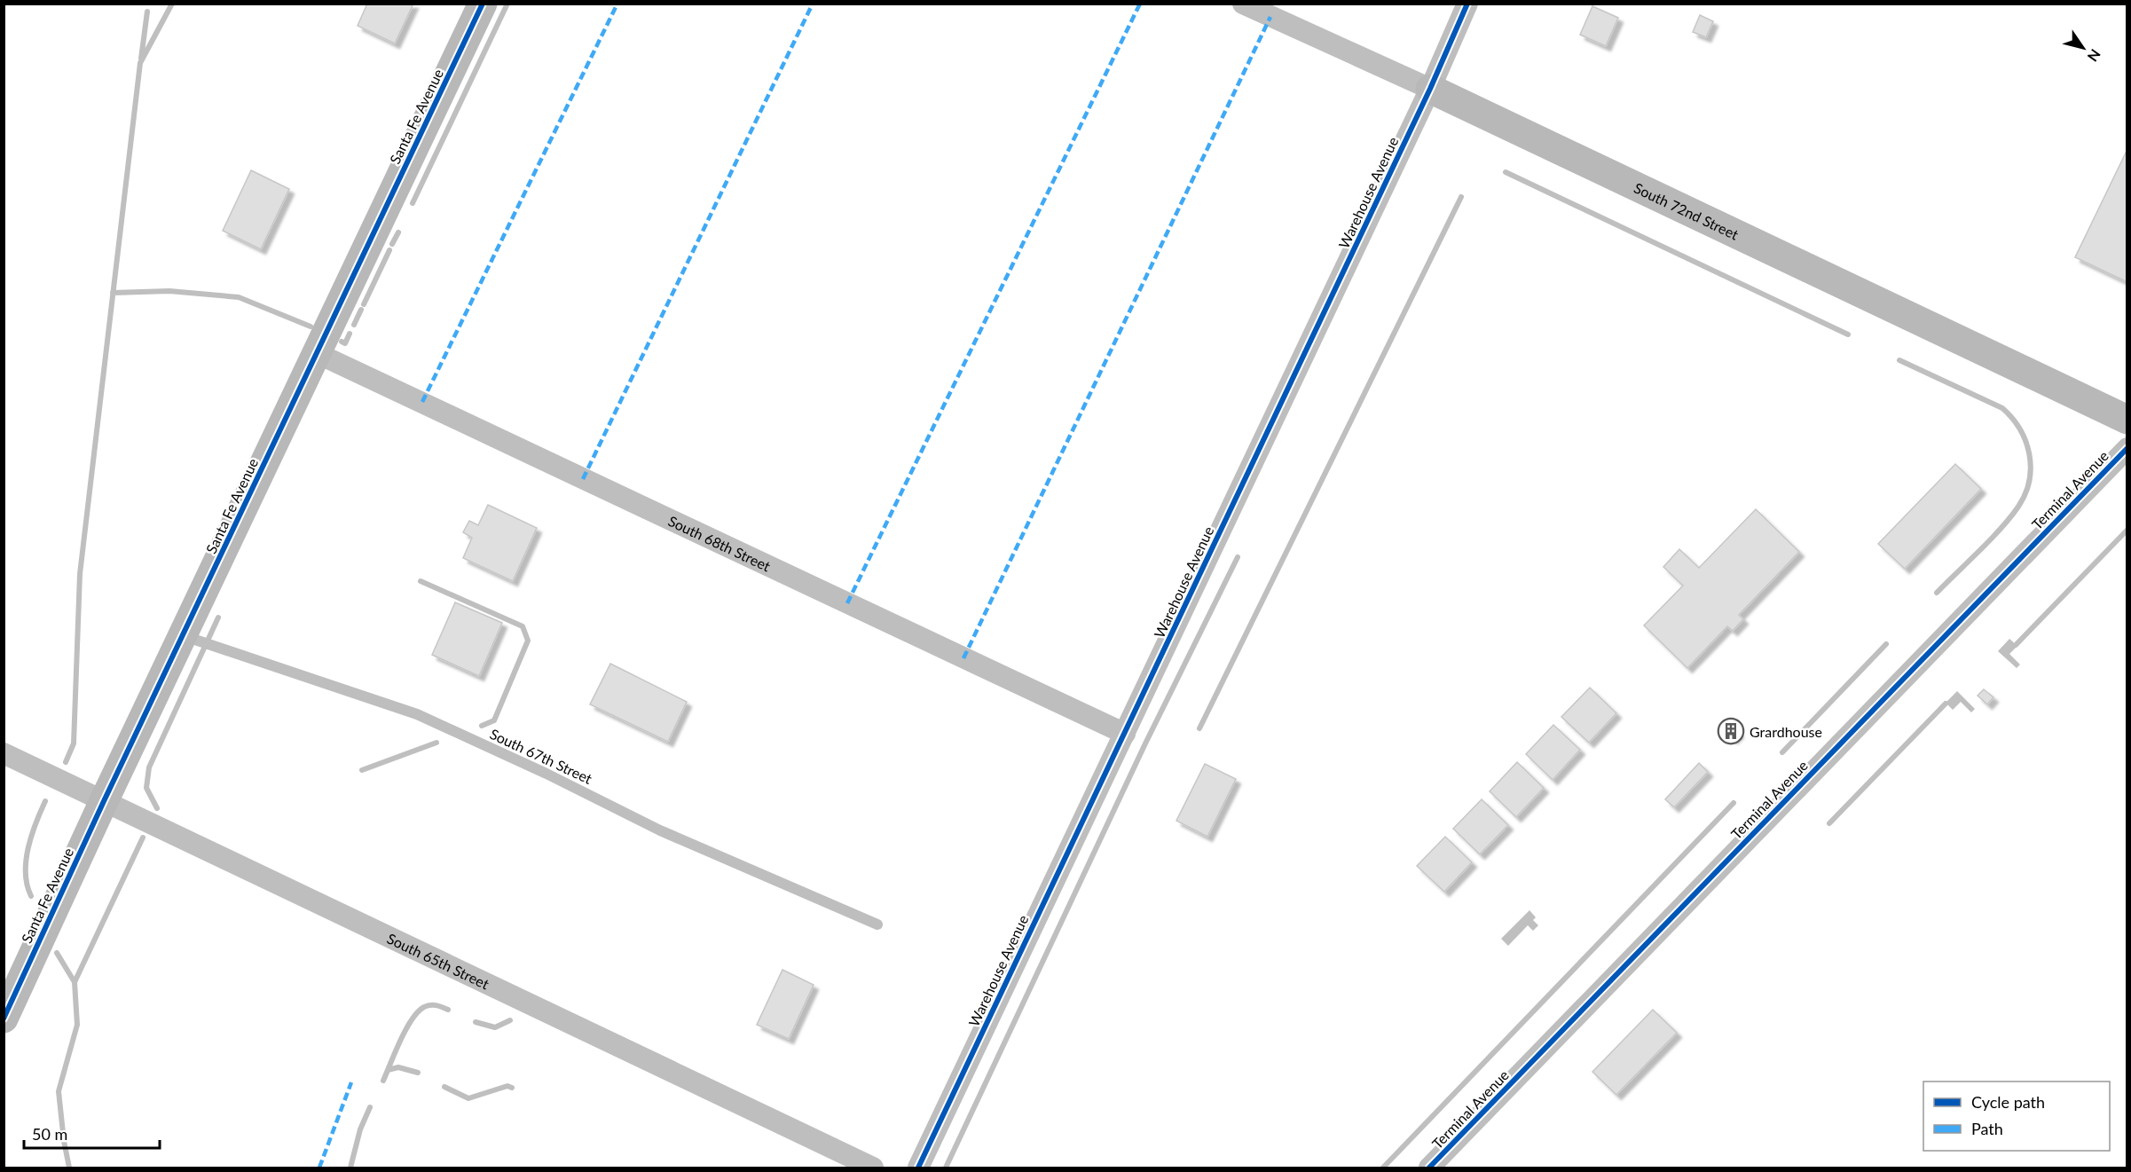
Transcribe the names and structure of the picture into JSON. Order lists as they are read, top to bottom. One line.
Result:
{"streets":{"street":["Santa Fe Avenue","Warehouse Avenue","South 72nd Street","Terminal Avenue","South 68th Street","South 65th Street"],"lane":["South 67th Street"]},"crossings":[["Santa Fe Avenue","South 68th Street"],["Santa Fe Avenue","South 67th Street"],["Santa Fe Avenue","South 65th Street"],["Warehouse Avenue","South 72nd Street"],["Warehouse Avenue","South 68th Street"]],"places":{"building":["Grardhouse"]},"legend":["Cycle path","Path"],"scale_bar":"50 m","north":"bottom right"}
